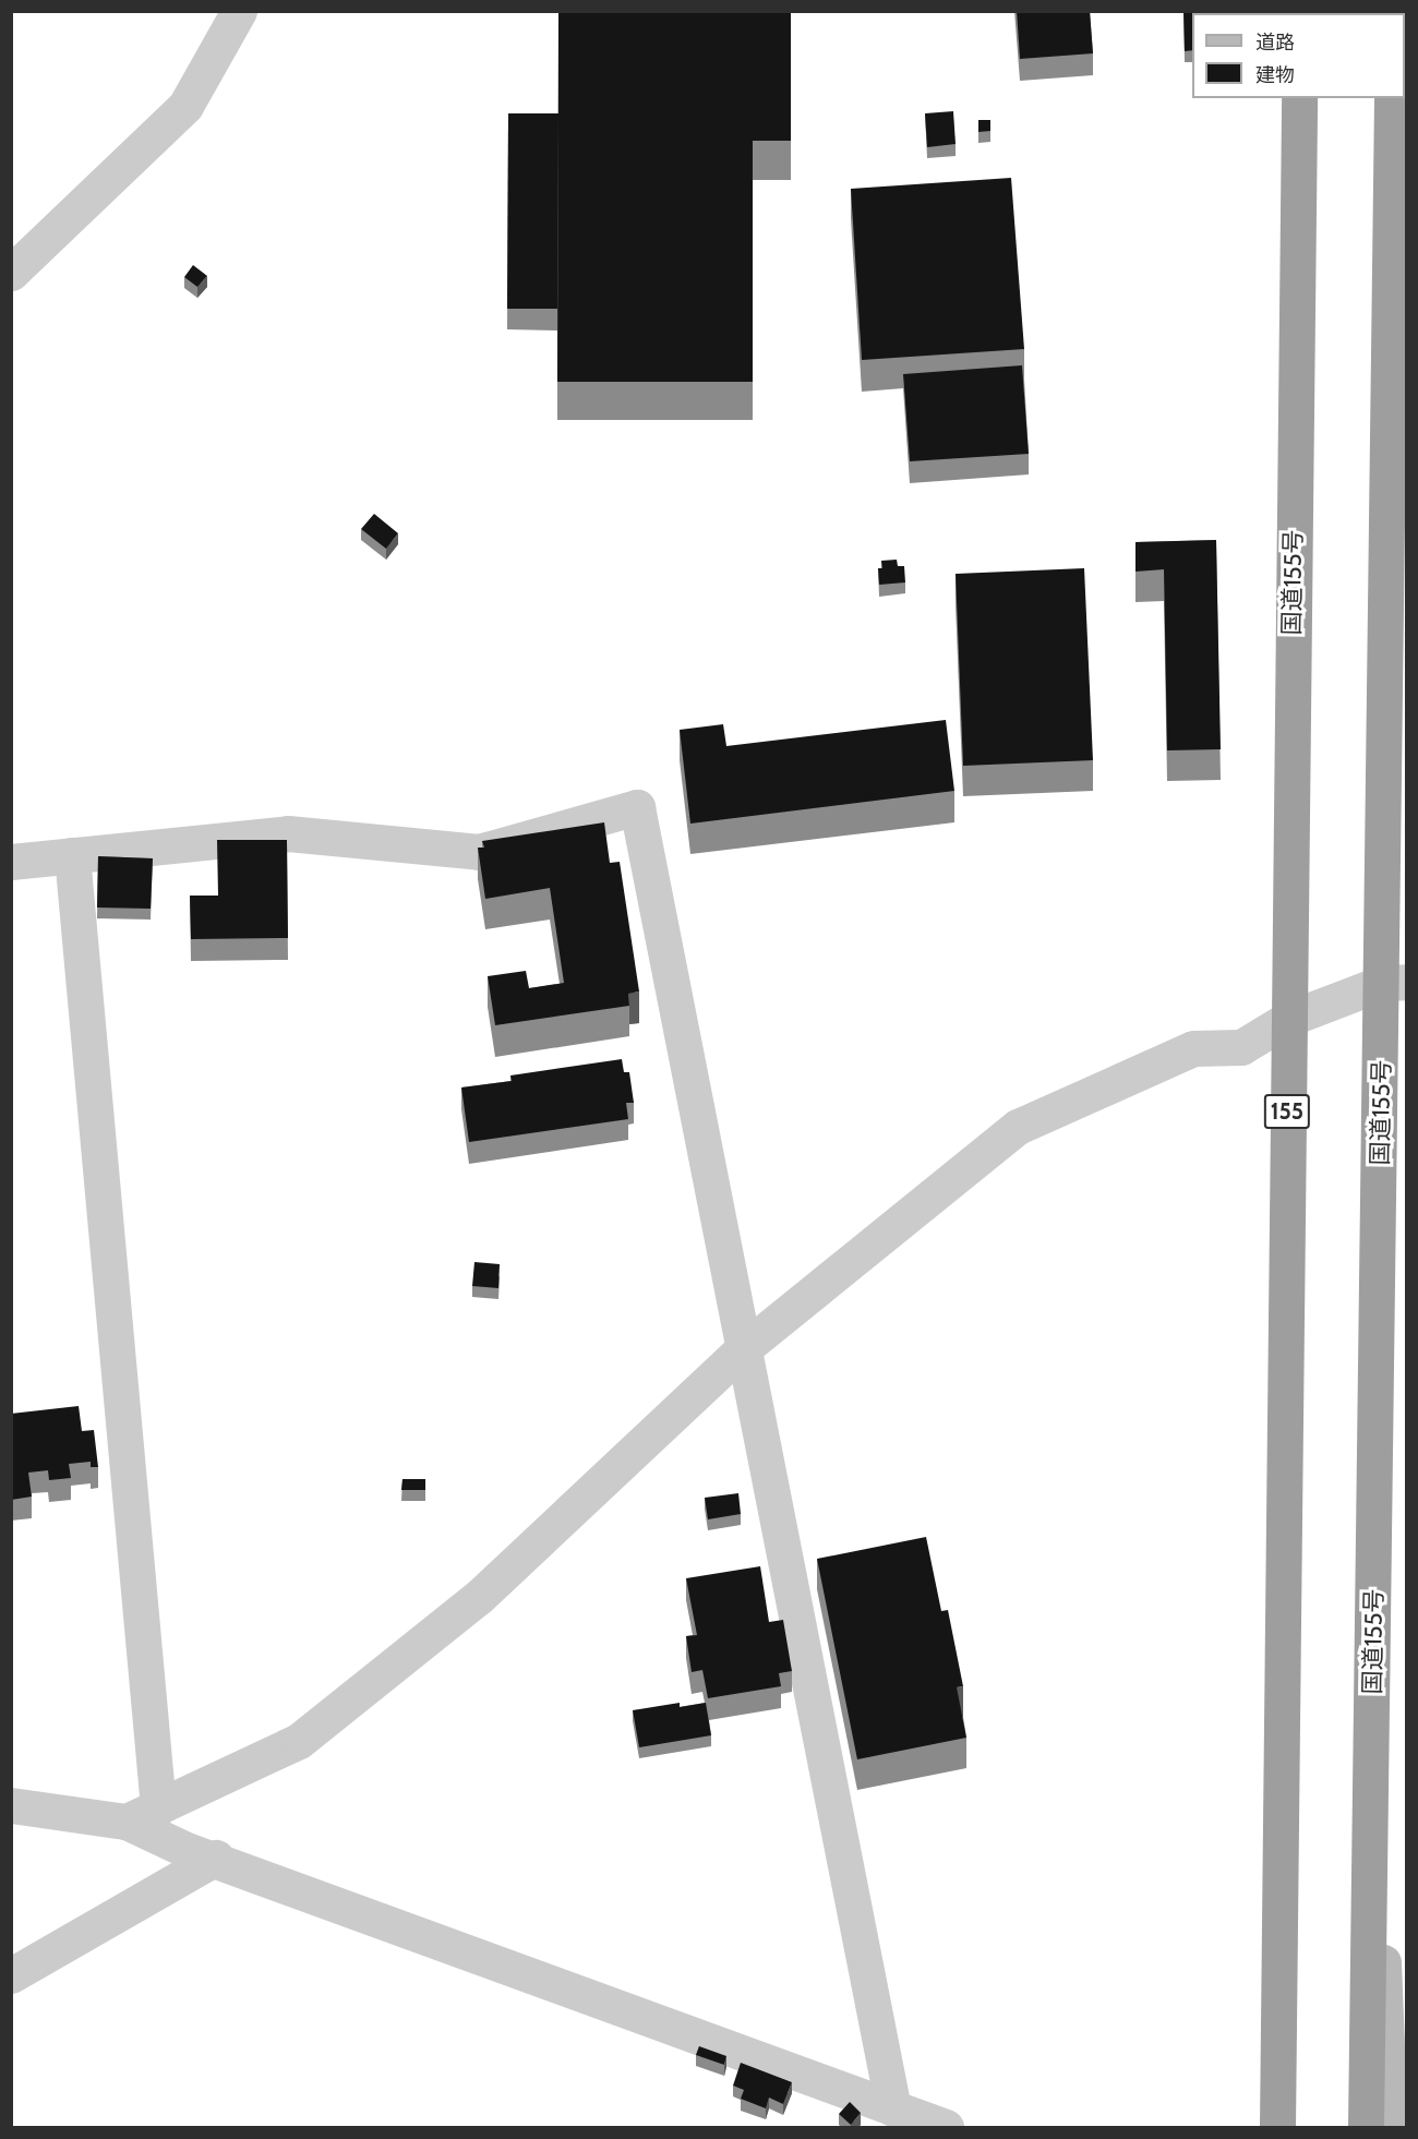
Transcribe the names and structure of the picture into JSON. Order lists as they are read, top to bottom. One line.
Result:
{"streets":{"highway":["国道155号","155"]},"legend":["道路","建物"]}
